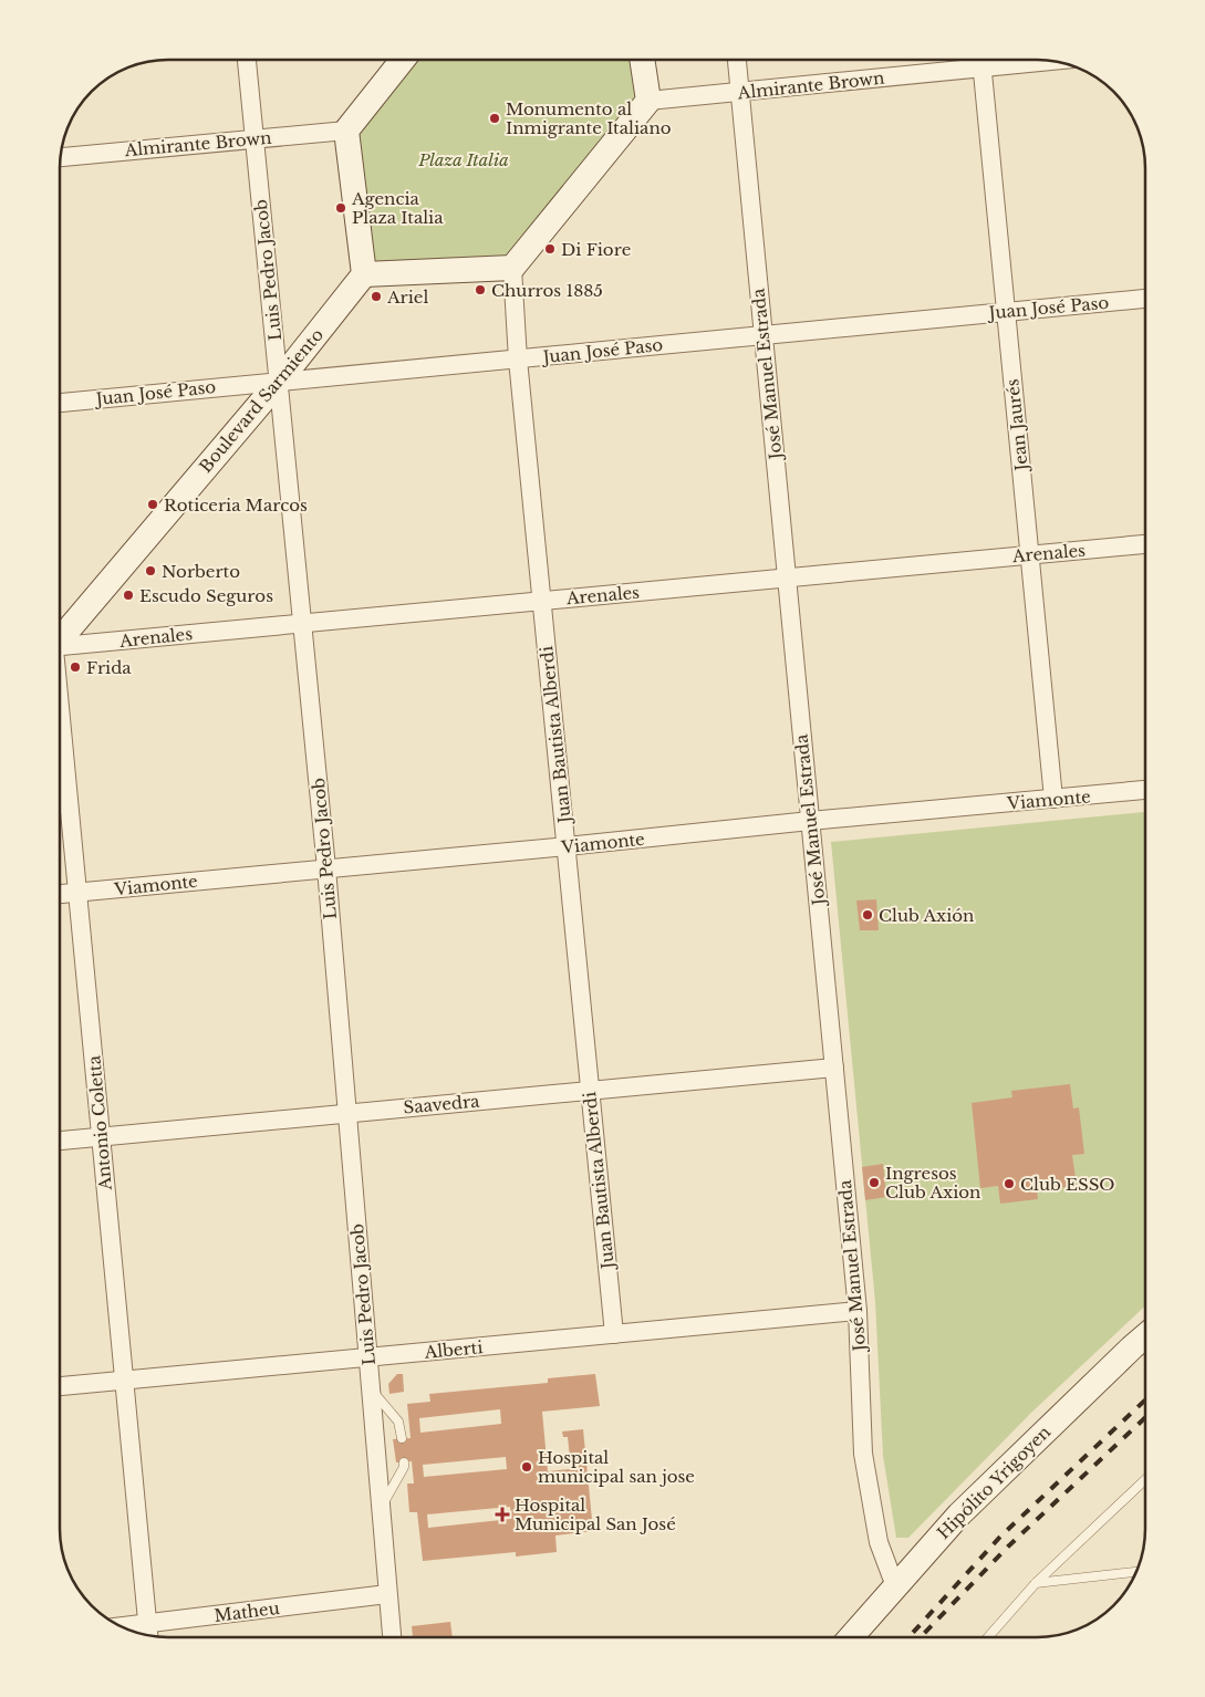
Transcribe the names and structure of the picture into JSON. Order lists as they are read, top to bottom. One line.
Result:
{"streets":{"main road":["Boulevard Sarmiento","Hipólito Yrigoyen"],"street":["Almirante Brown","Luis Pedro Jacob","Juan José Paso","José Manuel Estrada","Jean Jaurés","Arenales","Juan Bautista Alberdi","Viamonte","Saavedra","Antonio Coletta","Alberti","Matheu"]},"crossings":[["Almirante Brown","Luis Pedro Jacob"],["Almirante Brown","José Manuel Estrada"],["Luis Pedro Jacob","Juan José Paso"],["Luis Pedro Jacob","Boulevard Sarmiento"],["Luis Pedro Jacob","Arenales"],["Luis Pedro Jacob","Viamonte"],["Luis Pedro Jacob","Saavedra"],["Luis Pedro Jacob","Alberti"],["Luis Pedro Jacob","Matheu"],["Juan José Paso","José Manuel Estrada"],["Juan José Paso","Boulevard Sarmiento"],["Juan José Paso","Jean Jaurés"],["Juan José Paso","Juan Bautista Alberdi"],["José Manuel Estrada","Arenales"],["José Manuel Estrada","Viamonte"],["José Manuel Estrada","Saavedra"],["José Manuel Estrada","Alberti"],["José Manuel Estrada","Hipólito Yrigoyen"],["Jean Jaurés","Arenales"],["Jean Jaurés","Viamonte"],["Arenales","Juan Bautista Alberdi"],["Juan Bautista Alberdi","Viamonte"],["Juan Bautista Alberdi","Saavedra"],["Juan Bautista Alberdi","Alberti"],["Viamonte","Antonio Coletta"],["Saavedra","Antonio Coletta"],["Antonio Coletta","Alberti"],["Antonio Coletta","Matheu"]],"parks":["Plaza Italia"],"places":{"other":["Monumento al Inmigrante Italiano","Agencia Plaza Italia","Di Fiore","Churros 1885","Ariel","Roticeria Marcos","Norberto","Escudo Seguros","Frida","Club Axión","Ingresos Club Axion","Club ESSO","Hospital municipal san jose"],"health":["Hospital Municipal San José"]}}
